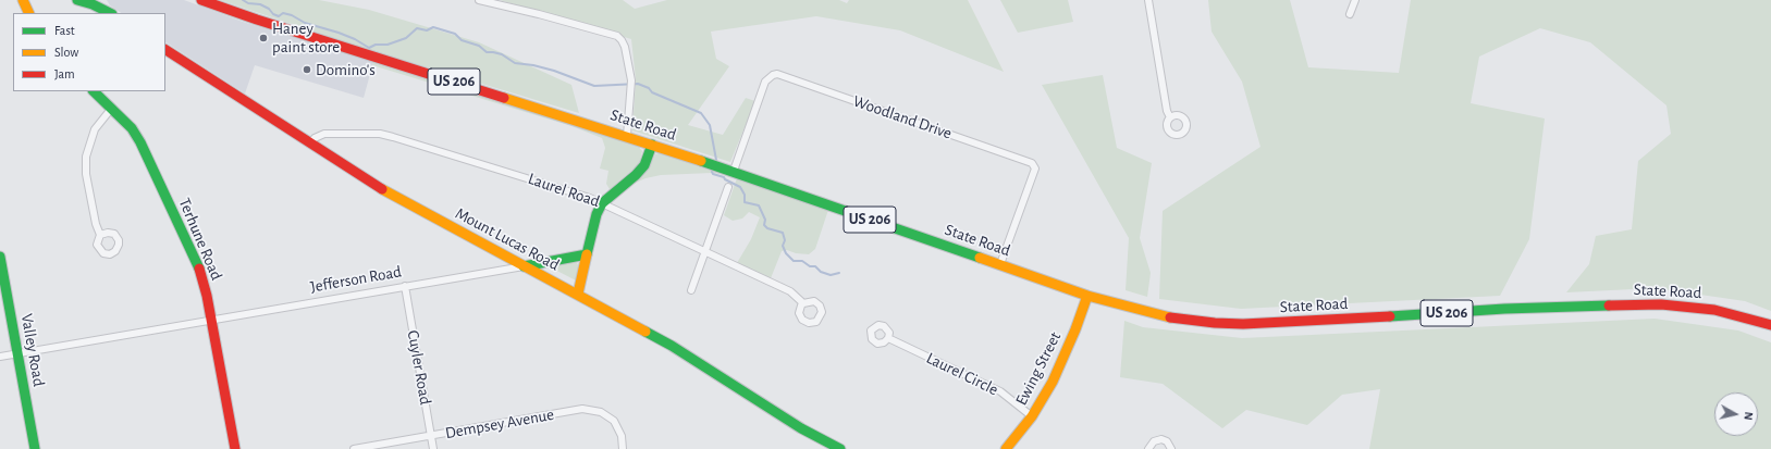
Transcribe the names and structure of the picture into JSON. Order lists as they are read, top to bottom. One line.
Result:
{"streets":{"main road":["US 206","State Road","Terhune Road","Mount Lucas Road","Jefferson Road","Valley Road","Ewing Street"],"street":["Woodland Drive","Laurel Road","Cuyler Road","Laurel Circle","Dempsey Avenue"]},"crossings":[["Woodland Drive","State Road"],["State Road","Ewing Street"],["Laurel Road","Mount Lucas Road"],["Terhune Road","Jefferson Road"],["Mount Lucas Road","Jefferson Road"],["Jefferson Road","Valley Road"],["Jefferson Road","Cuyler Road"],["Cuyler Road","Dempsey Avenue"],["Ewing Street","Laurel Circle"]],"places":["Haney paint store","Domino's"],"legend":["Fast","Slow","Jam"],"north":"right"}
